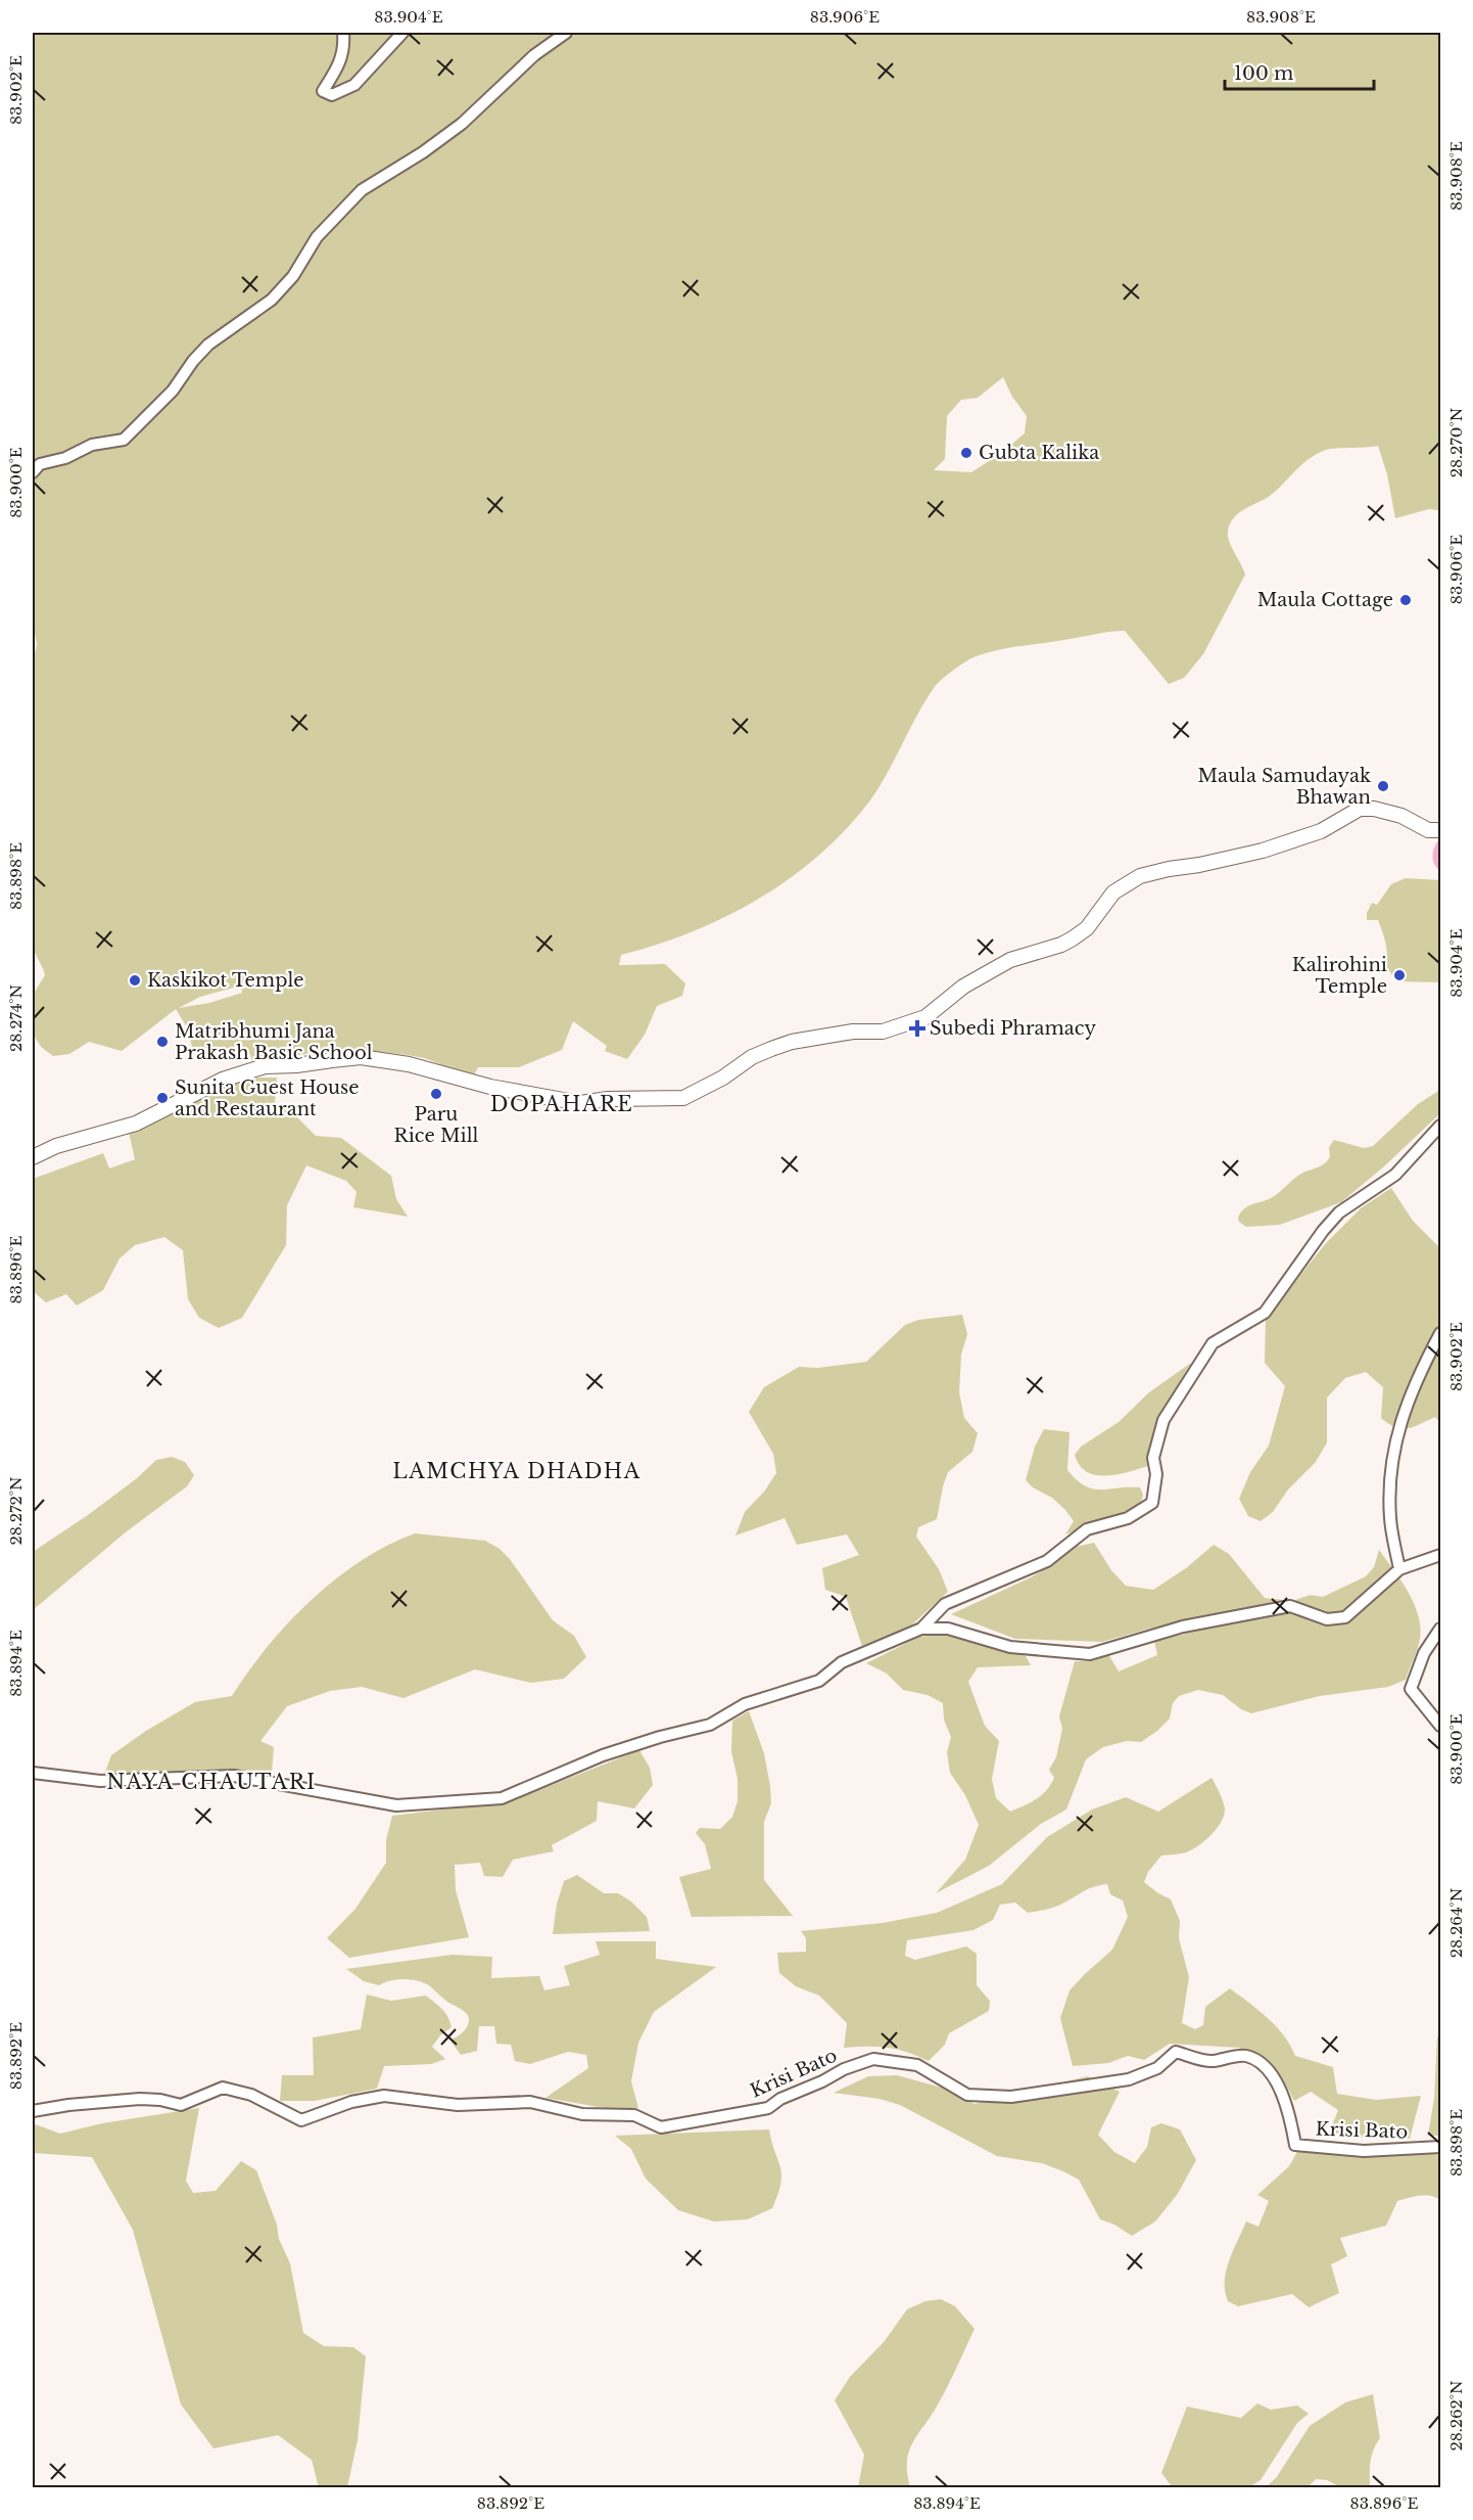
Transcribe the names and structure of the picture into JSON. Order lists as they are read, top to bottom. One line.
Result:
{"streets":{"street":["Krisi Bato"]},"districts":["DOPAHARE","LAMCHYA DHADHA","NAYA CHAUTARI"],"places":{"other":["Gubta Kalika","Maula Cottage","Maula Samudayak Bhawan","Kalirohini Temple","Kaskikot Temple","Matribhumi Jana Prakash Basic School","Paru Rice Mill","Sunita Guest House and Restaurant"],"health":["Subedi Phramacy"]},"scale_bar":"100 m","coordinates":["83.904°E","83.906°E","83.908°E","83.902°E","28.270°N","83.900°E","83.898°E","28.274°N","83.896°E","28.272°N","83.894°E","28.264°N","83.892°E","28.262°N"]}
